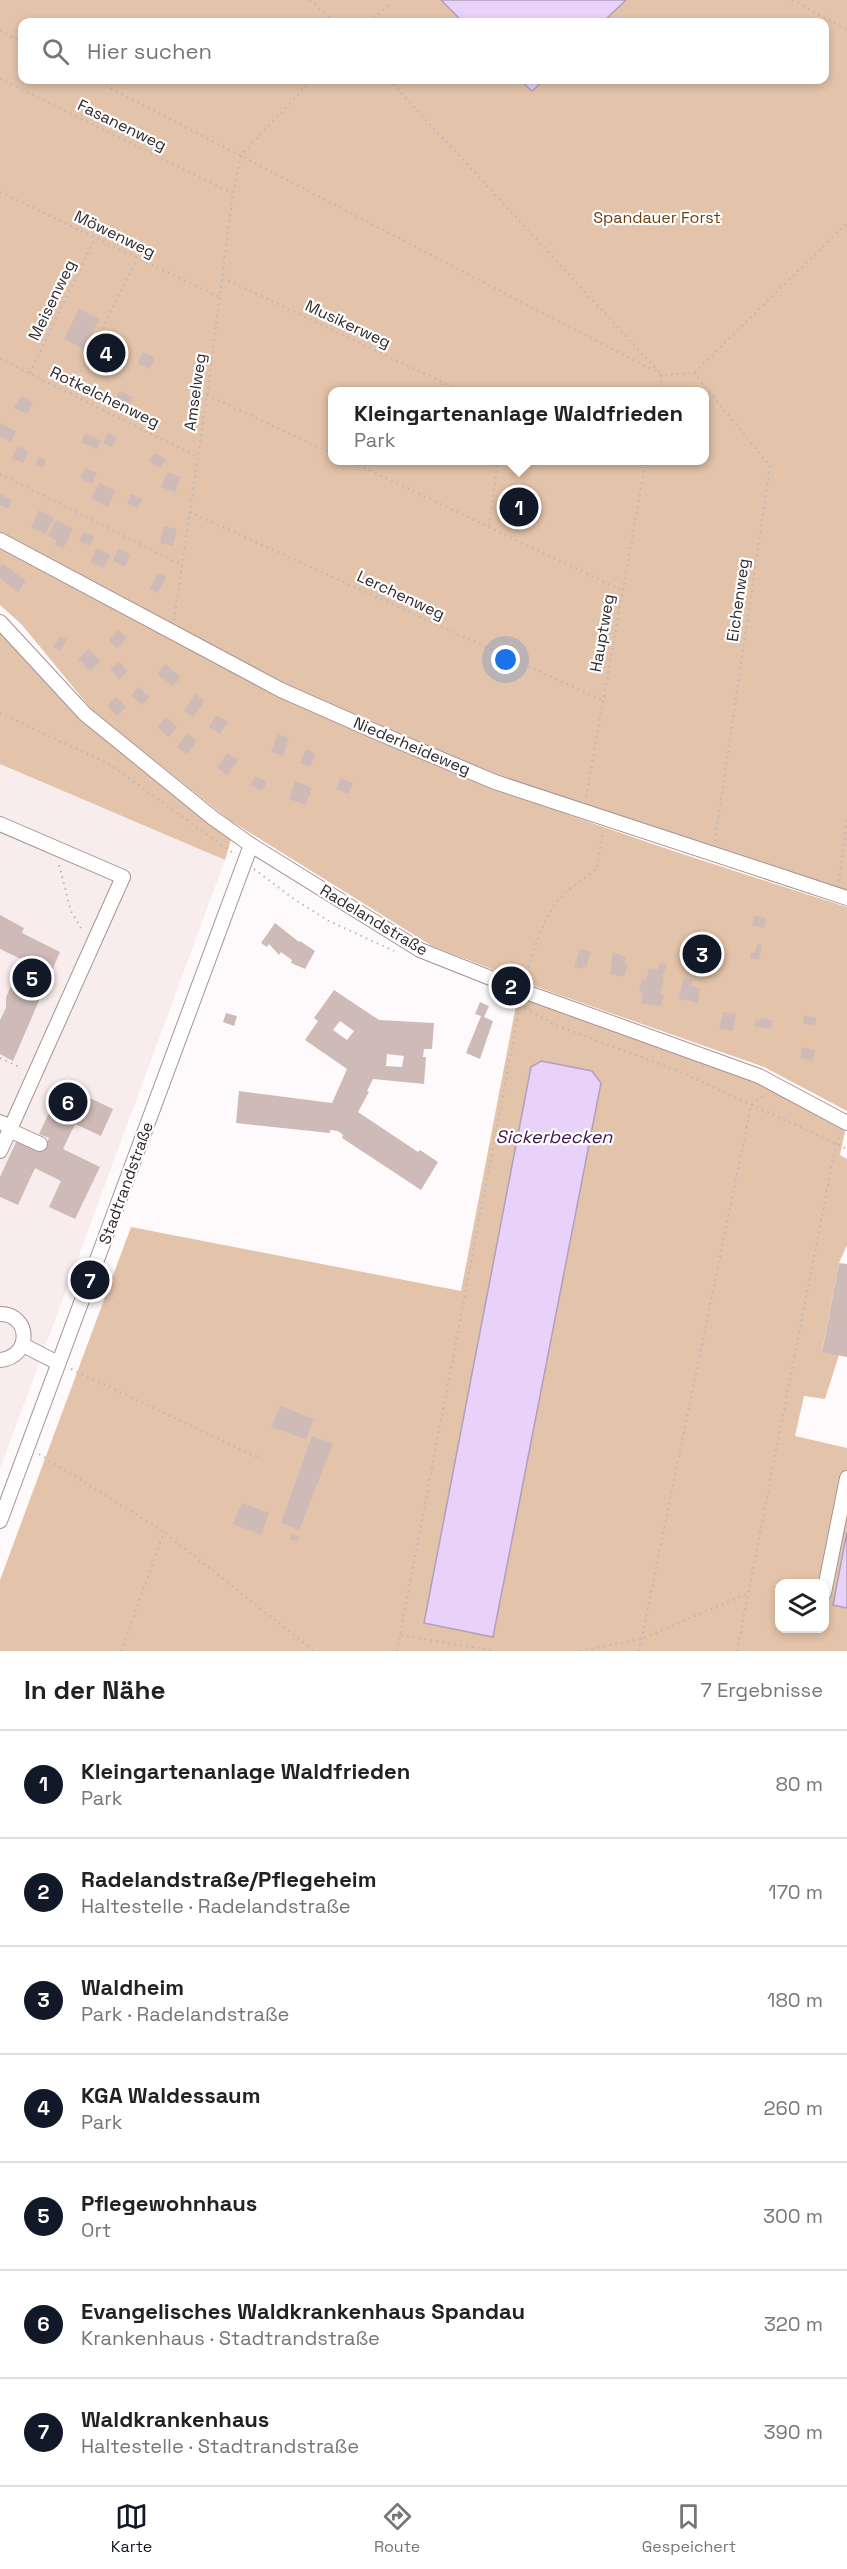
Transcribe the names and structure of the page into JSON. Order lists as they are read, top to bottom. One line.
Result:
{"streets":{"street":["Niederheideweg","Radelandstraße","Stadtrandstraße"],"path":["Fasanenweg","Möwenweg","Meisenweg","Musikerweg","Amselweg","Rotkelchenweg","Lerchenweg","Eichenweg","Hauptweg"]},"crossings":[["Fasanenweg","Amselweg"],["Möwenweg","Meisenweg"],["Möwenweg","Amselweg"],["Meisenweg","Rotkelchenweg"],["Musikerweg","Amselweg"],["Amselweg","Rotkelchenweg"],["Amselweg","Lerchenweg"],["Amselweg","Niederheideweg"],["Lerchenweg","Hauptweg"],["Eichenweg","Niederheideweg"],["Hauptweg","Niederheideweg"],["Radelandstraße","Stadtrandstraße"]],"water":["Sickerbecken"],"parks":["Spandauer Forst"],"page":{"search":"Hier suchen","pins":["4","1","3","5","2","6","7"],"popup":["Kleingartenanlage Waldfrieden","Park"],"heading":["In der Nähe","7 Ergebnisse"],"list":[{"mark":"1","name":"Kleingartenanlage Waldfrieden","note":"Park","value":"80 m"},{"mark":"2","name":"Radelandstraße/Pflegeheim","note":"Haltestelle · Radelandstraße","value":"170 m"},{"mark":"3","name":"Waldheim","note":"Park · Radelandstraße","value":"180 m"},{"mark":"4","name":"KGA Waldessaum","note":"Park","value":"260 m"},{"mark":"5","name":"Pflegewohnhaus","note":"Ort","value":"300 m"},{"mark":"6","name":"Evangelisches Waldkrankenhaus Spandau","note":"Krankenhaus · Stadtrandstraße","value":"320 m"},{"mark":"7","name":"Waldkrankenhaus","note":"Haltestelle · Stadtrandstraße","value":"390 m"}],"nav":["Karte","Route","Gespeichert"]}}
